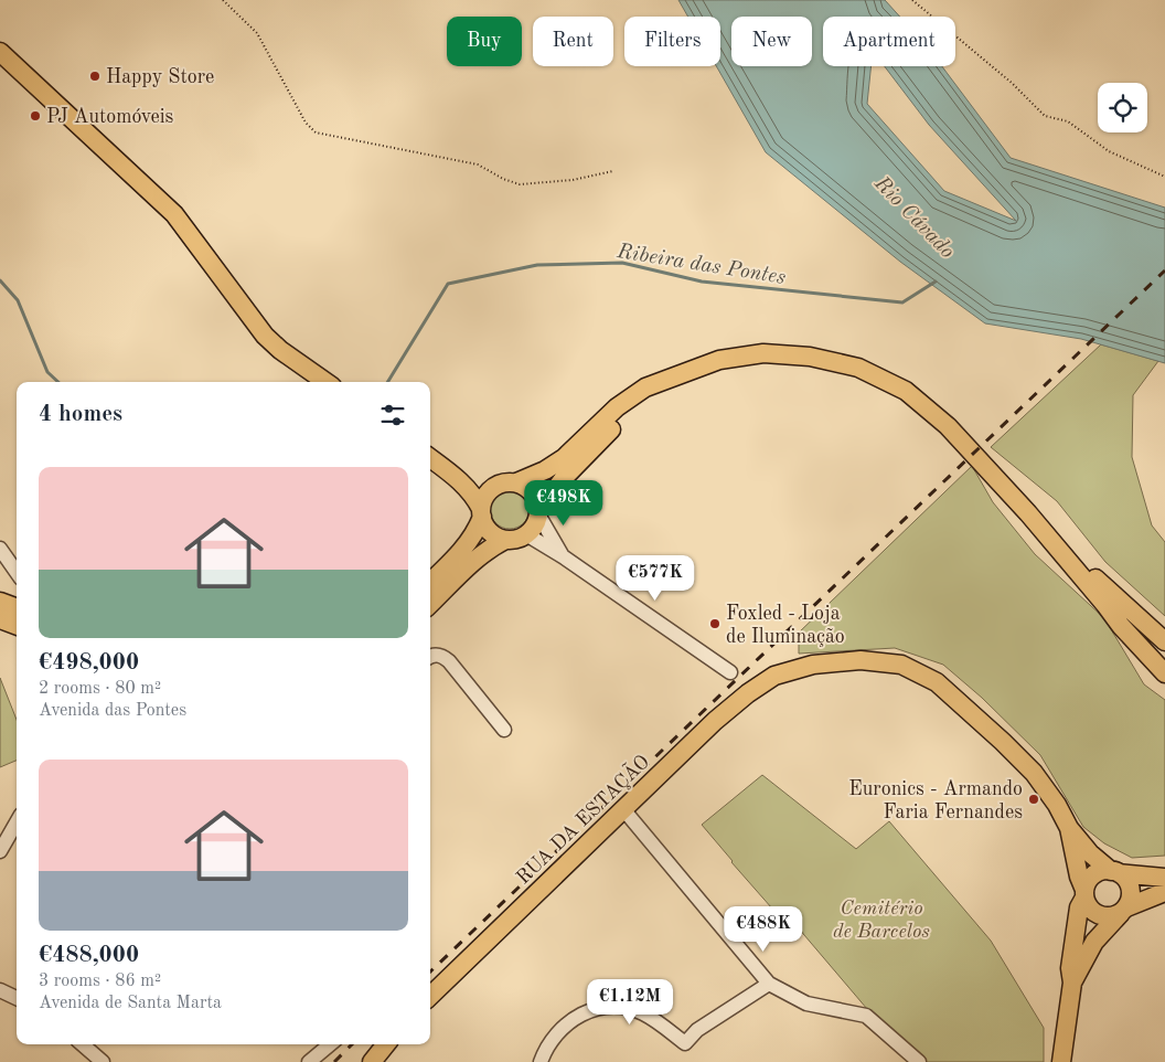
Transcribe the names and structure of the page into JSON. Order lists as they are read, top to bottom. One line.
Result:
{"streets":{"main road":["RUA DA ESTAÇÃO"]},"water":["Rio Cávado","Ribeira das Pontes"],"parks":["Cemitério de Barcelos"],"places":["Happy Store","PJ Automóveis","Foxled - Loja de Iluminação","Euronics - Armando Faria Fernandes"],"page":{"chip":["Buy","Rent","Filters","New","Apartment"],"heading":"4 homes","list":[{"name":"€498,000","note":"2 rooms · 80 m² · Avenida das Pontes"},{"name":"€488,000","note":"3 rooms · 86 m² · Avenida de Santa Marta"}],"price":["€498K","€577K","€488K","€1.12M"]}}
